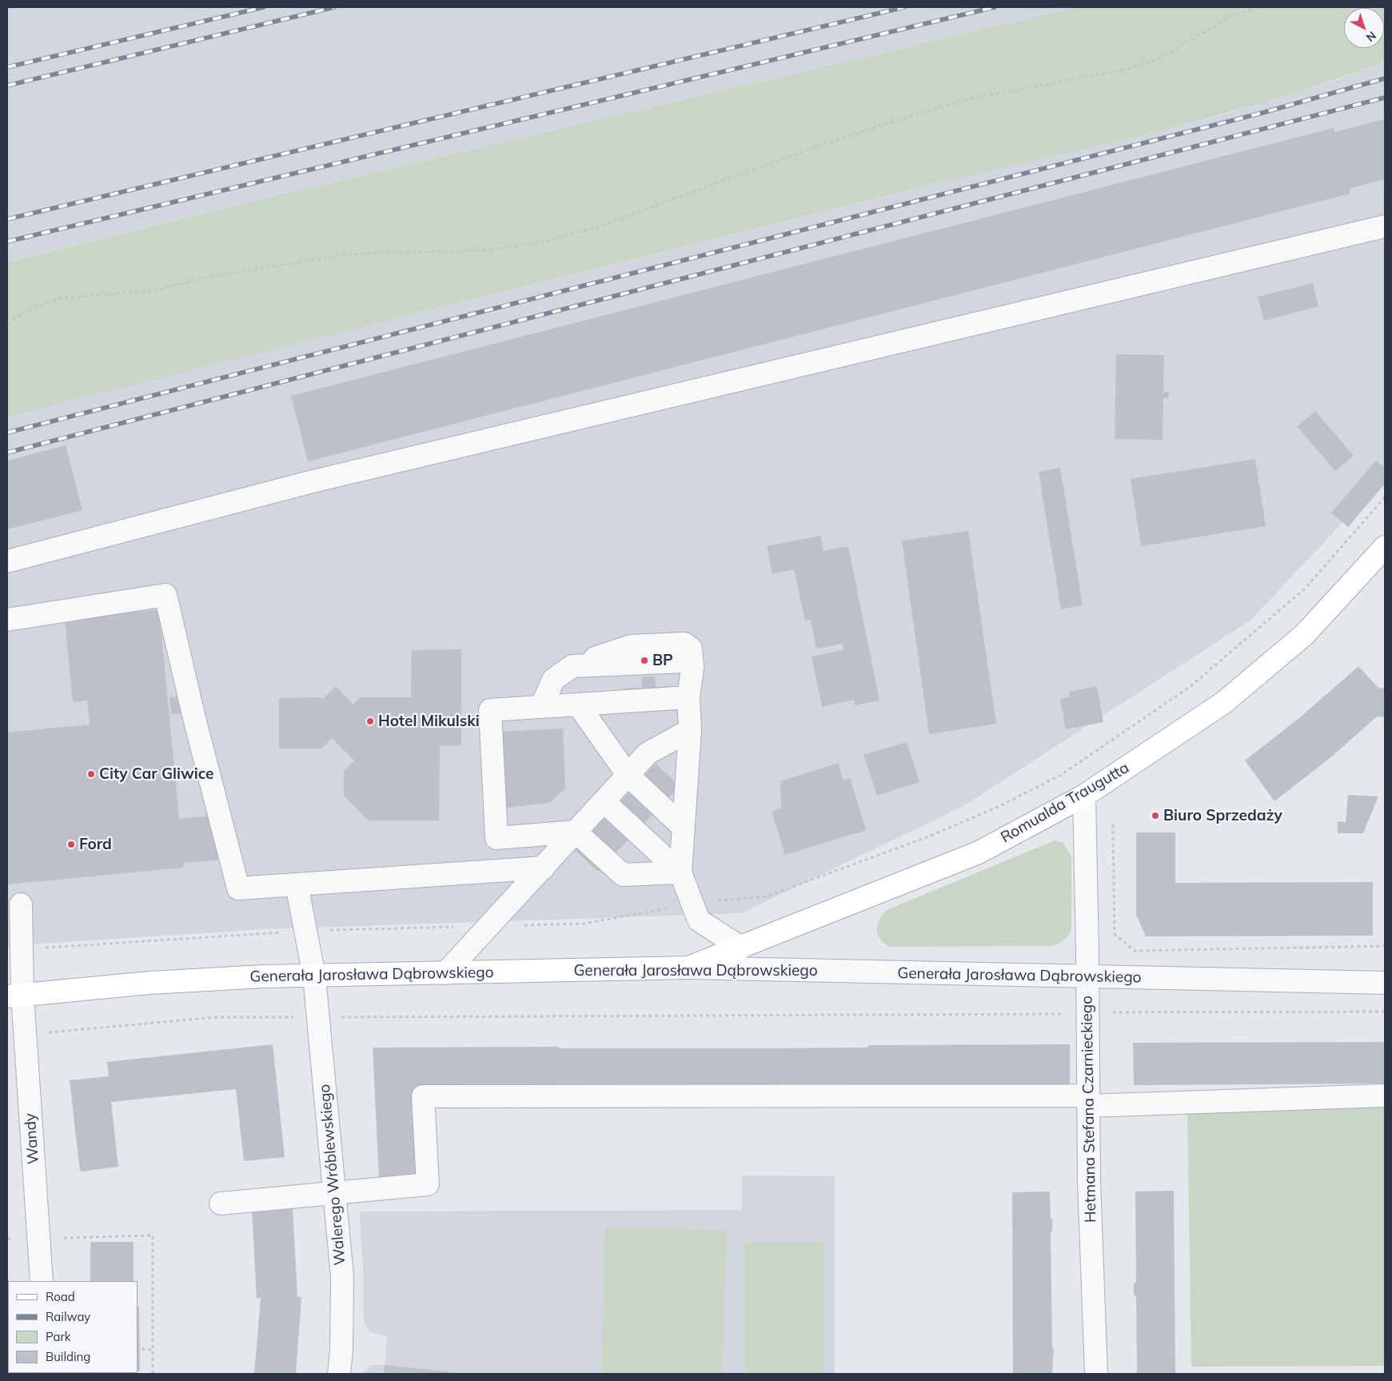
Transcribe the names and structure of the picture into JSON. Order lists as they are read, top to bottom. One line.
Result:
{"streets":{"main road":["Romualda Traugutta","Generała Jarosława Dąbrowskiego"],"street":["Hetmana Stefana Czarnieckiego","Wandy","Walerego Wróblewskiego"]},"crossings":[["Romualda Traugutta","Generała Jarosława Dąbrowskiego"],["Romualda Traugutta","Hetmana Stefana Czarnieckiego"],["Generała Jarosława Dąbrowskiego","Hetmana Stefana Czarnieckiego"],["Generała Jarosława Dąbrowskiego","Wandy"],["Generała Jarosława Dąbrowskiego","Walerego Wróblewskiego"]],"places":["BP","Hotel Mikulski","City Car Gliwice","Biuro Sprzedaży","Ford"],"legend":["Road","Railway","Park","Building"],"north":"bottom right"}
